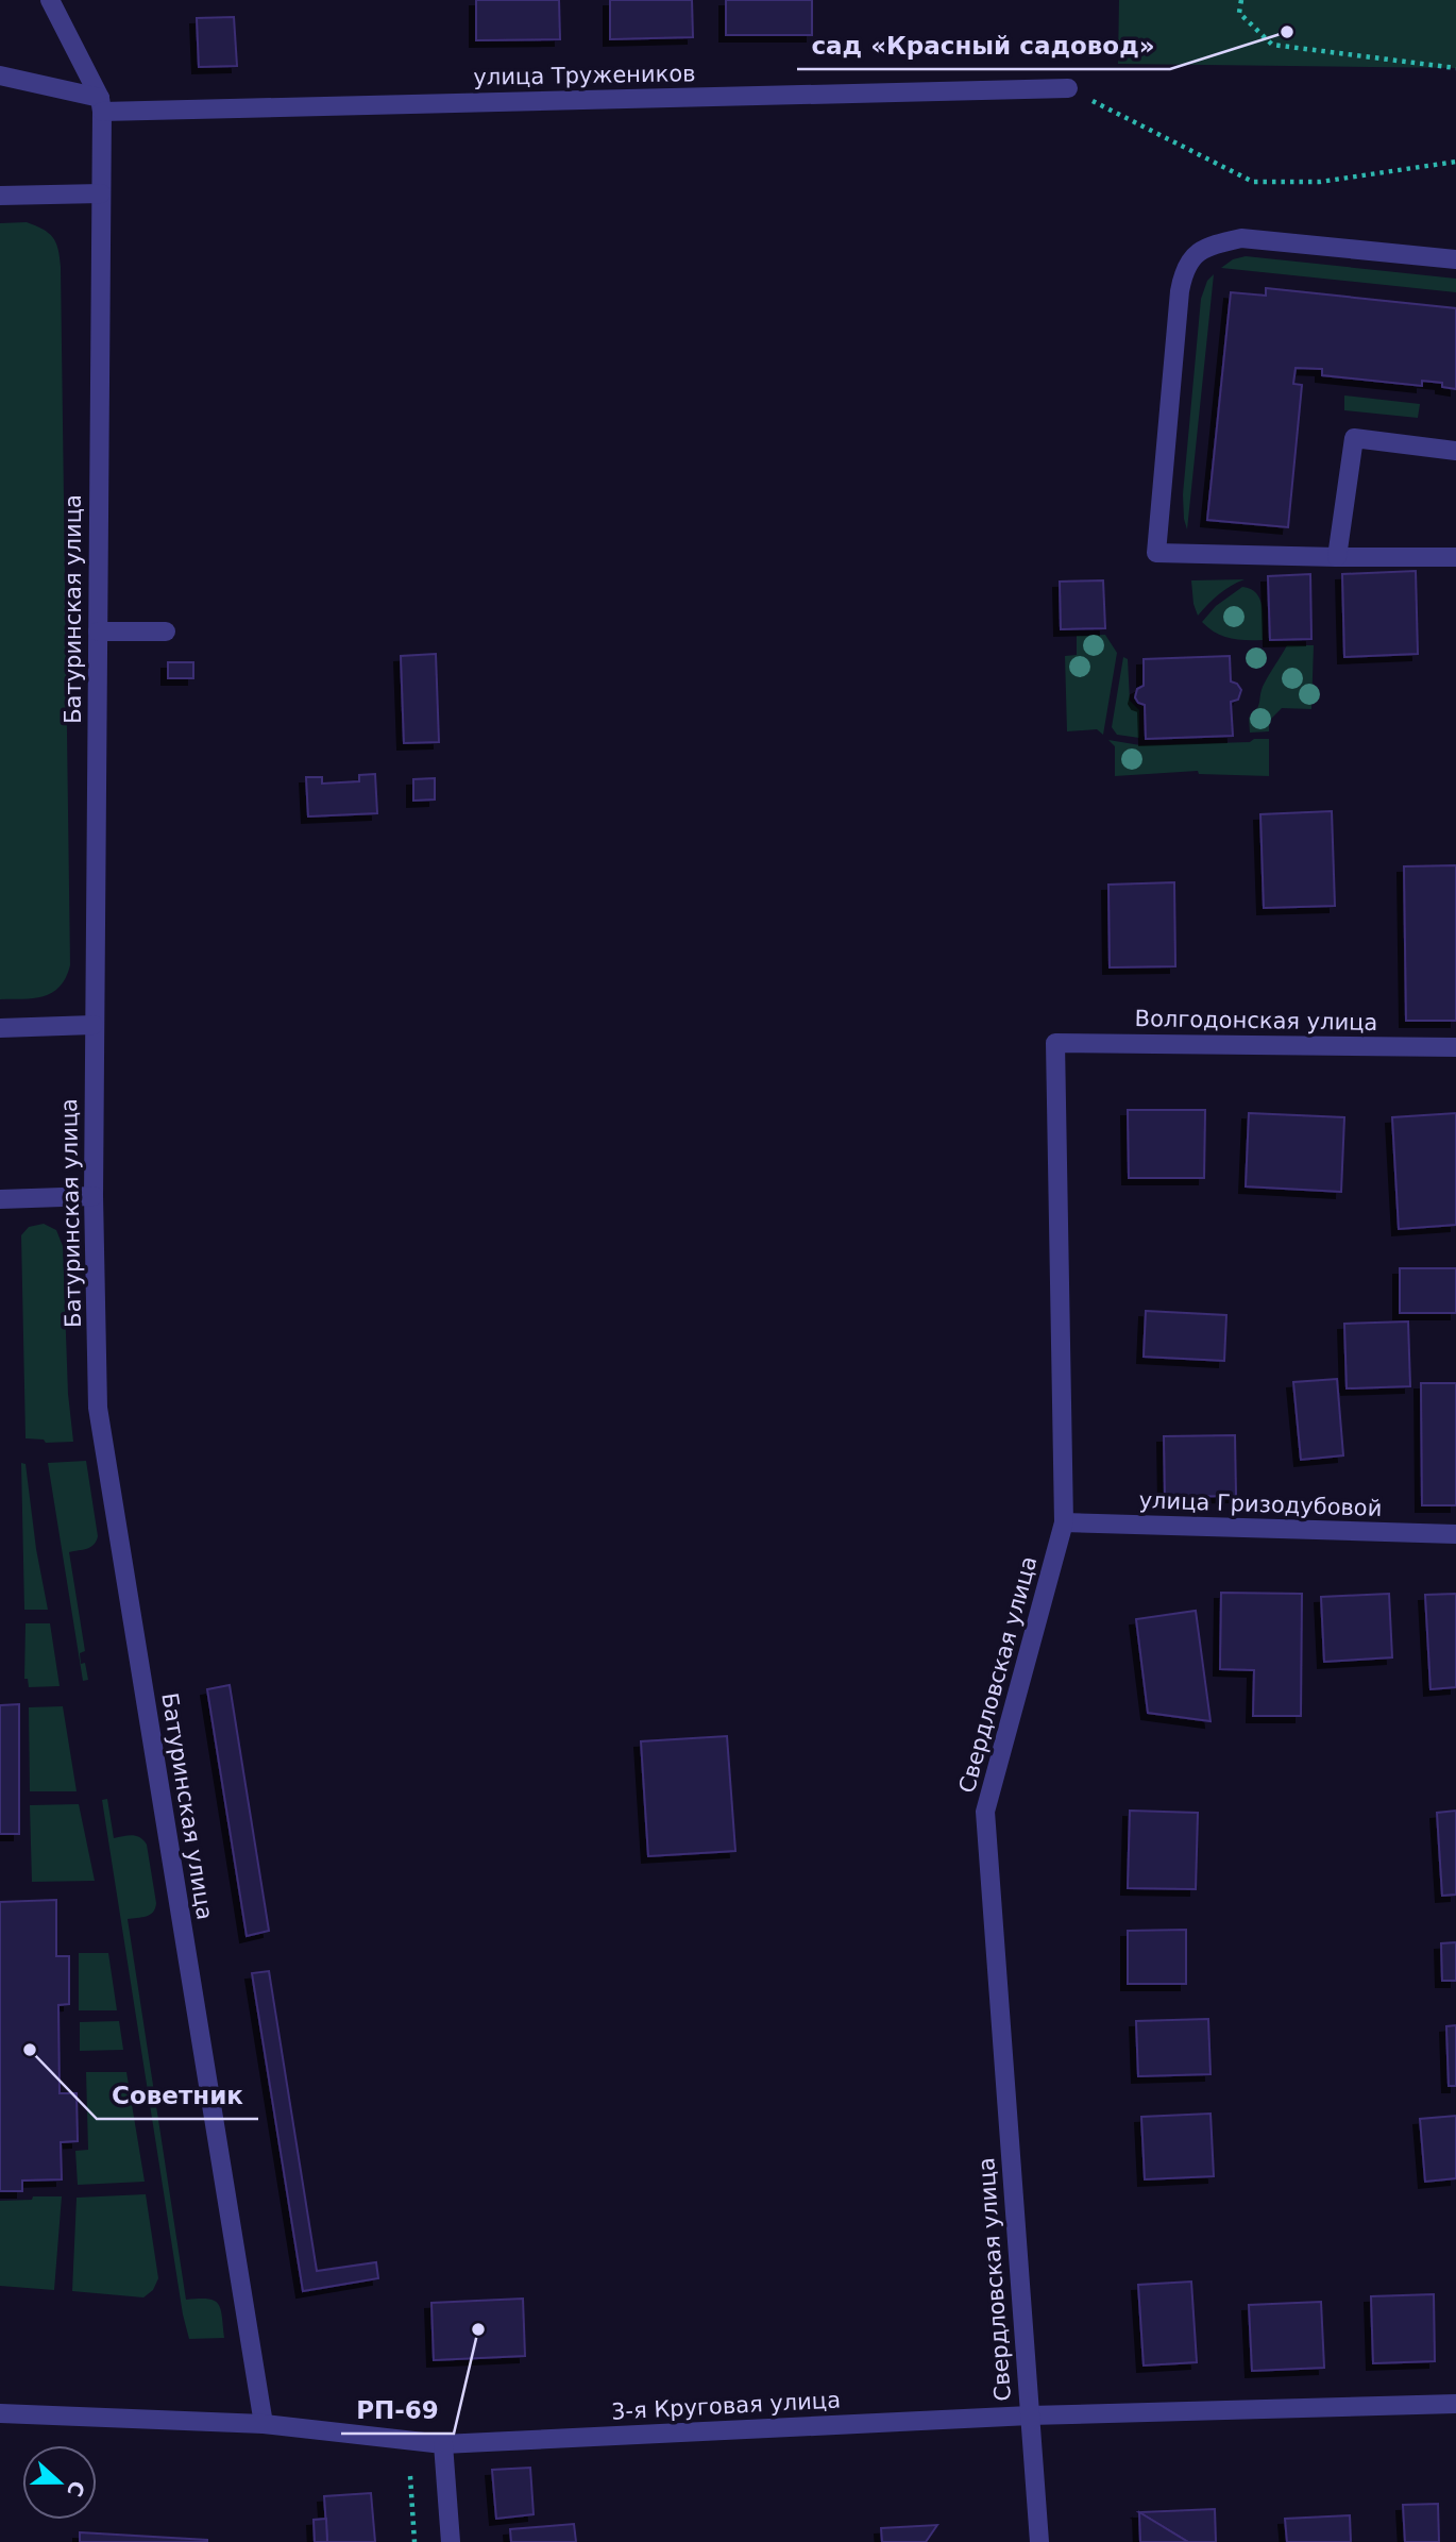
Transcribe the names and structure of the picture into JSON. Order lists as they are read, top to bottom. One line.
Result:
{"streets":{"street":["улица Тружеников","Батуринская улица","Волгодонская улица","улица Гризодубовой","Свердловская улица","3-я Круговая улица"]},"crossings":[["улица Тружеников","Батуринская улица"],["Батуринская улица","3-я Круговая улица"],["Волгодонская улица","Свердловская улица"],["улица Гризодубовой","Свердловская улица"],["Свердловская улица","3-я Круговая улица"]],"places":["сад «Красный садовод»","Советник","РП-69"],"north":"right"}
